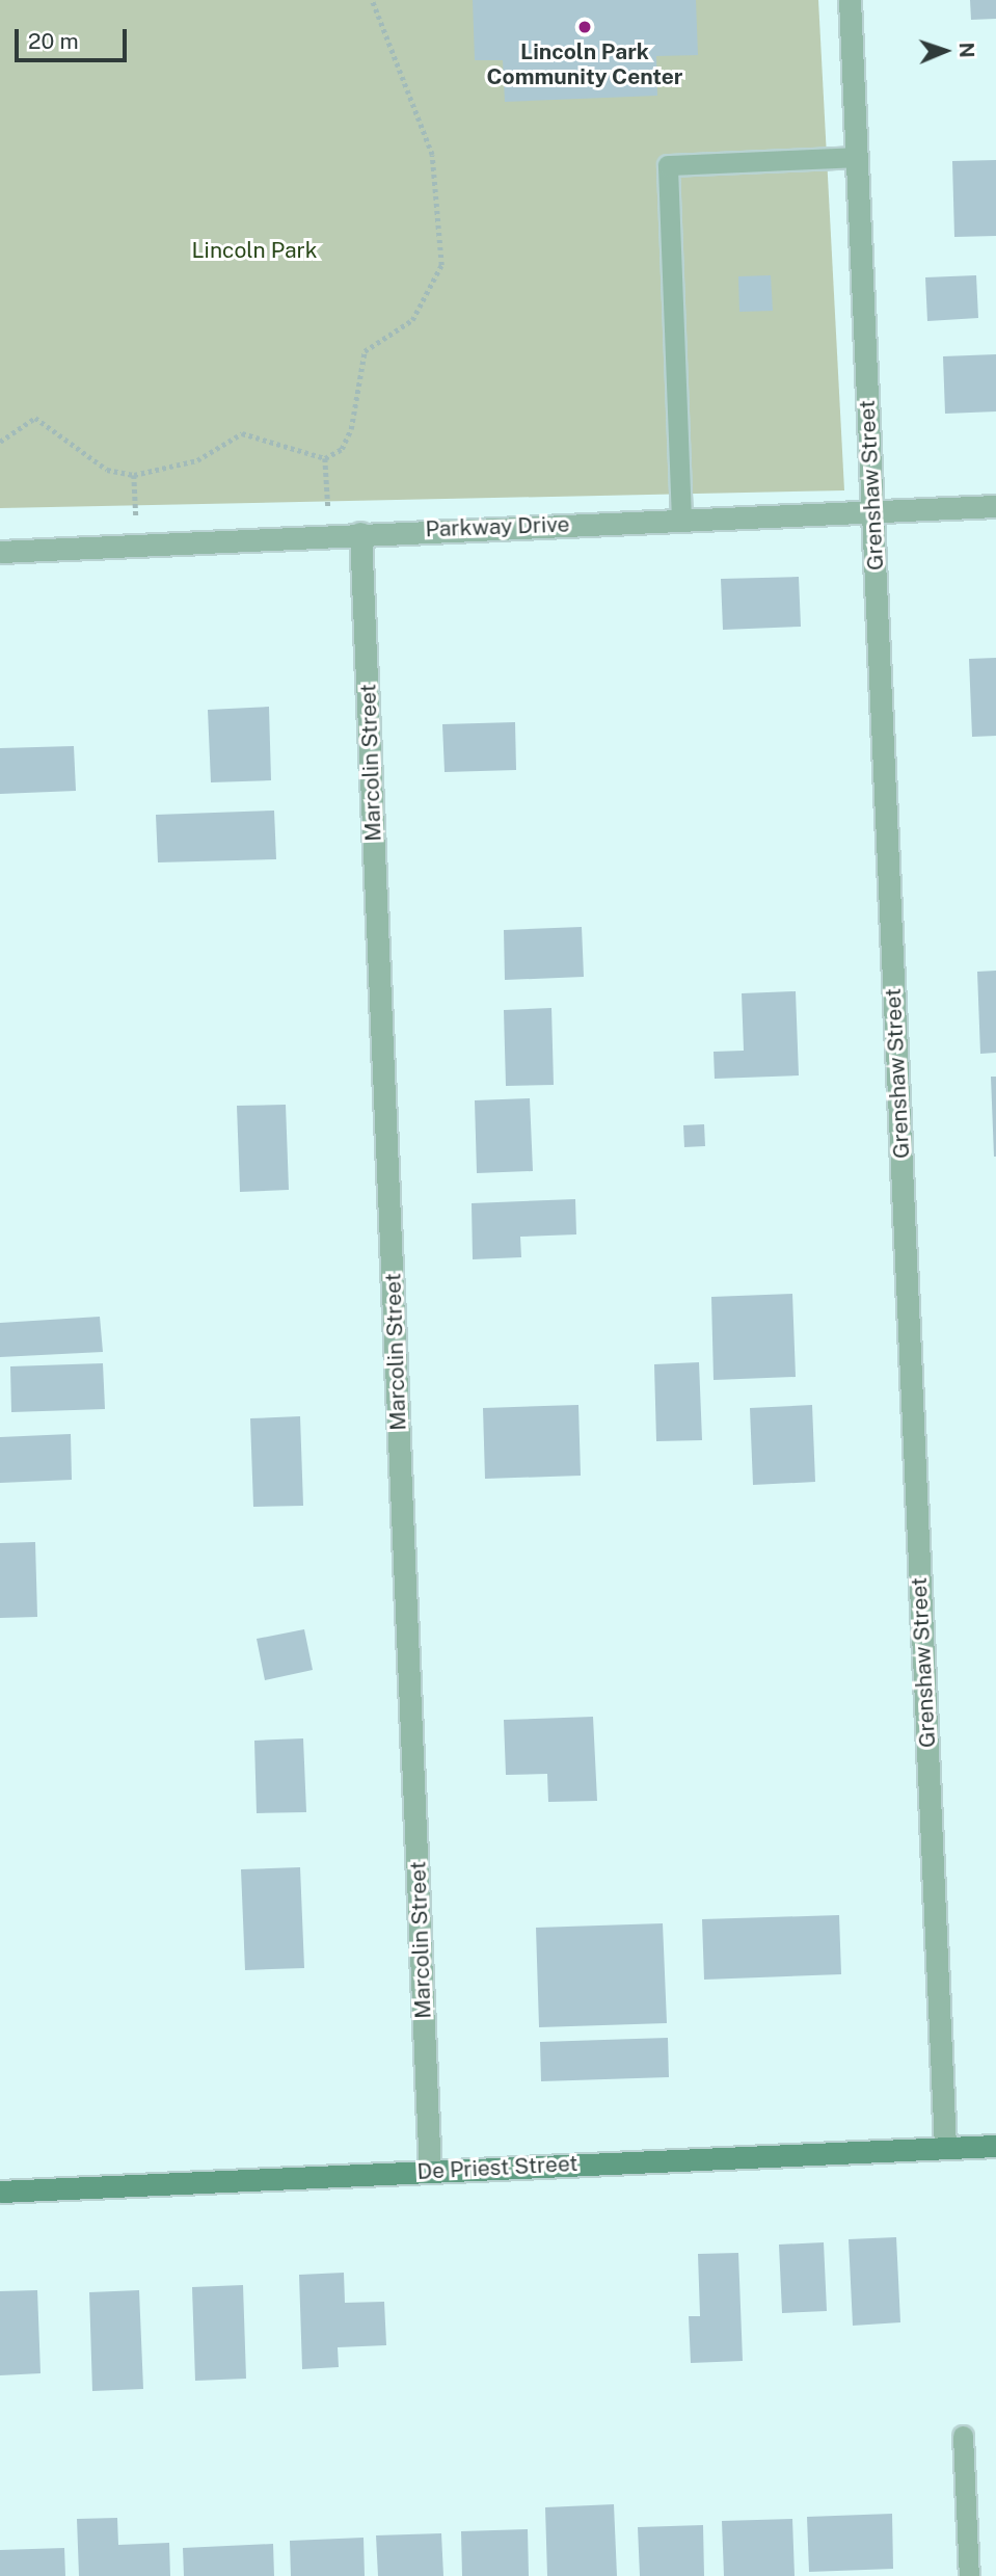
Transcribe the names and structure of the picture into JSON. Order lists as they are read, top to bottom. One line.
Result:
{"streets":{"street":["Grenshaw Street","Parkway Drive","Marcolin Street","De Priest Street"]},"crossings":[["Grenshaw Street","Parkway Drive"],["Grenshaw Street","De Priest Street"],["Parkway Drive","Marcolin Street"],["Marcolin Street","De Priest Street"]],"parks":["Lincoln Park"],"places":["Lincoln Park Community Center"],"scale_bar":"20 m","north":"right"}
